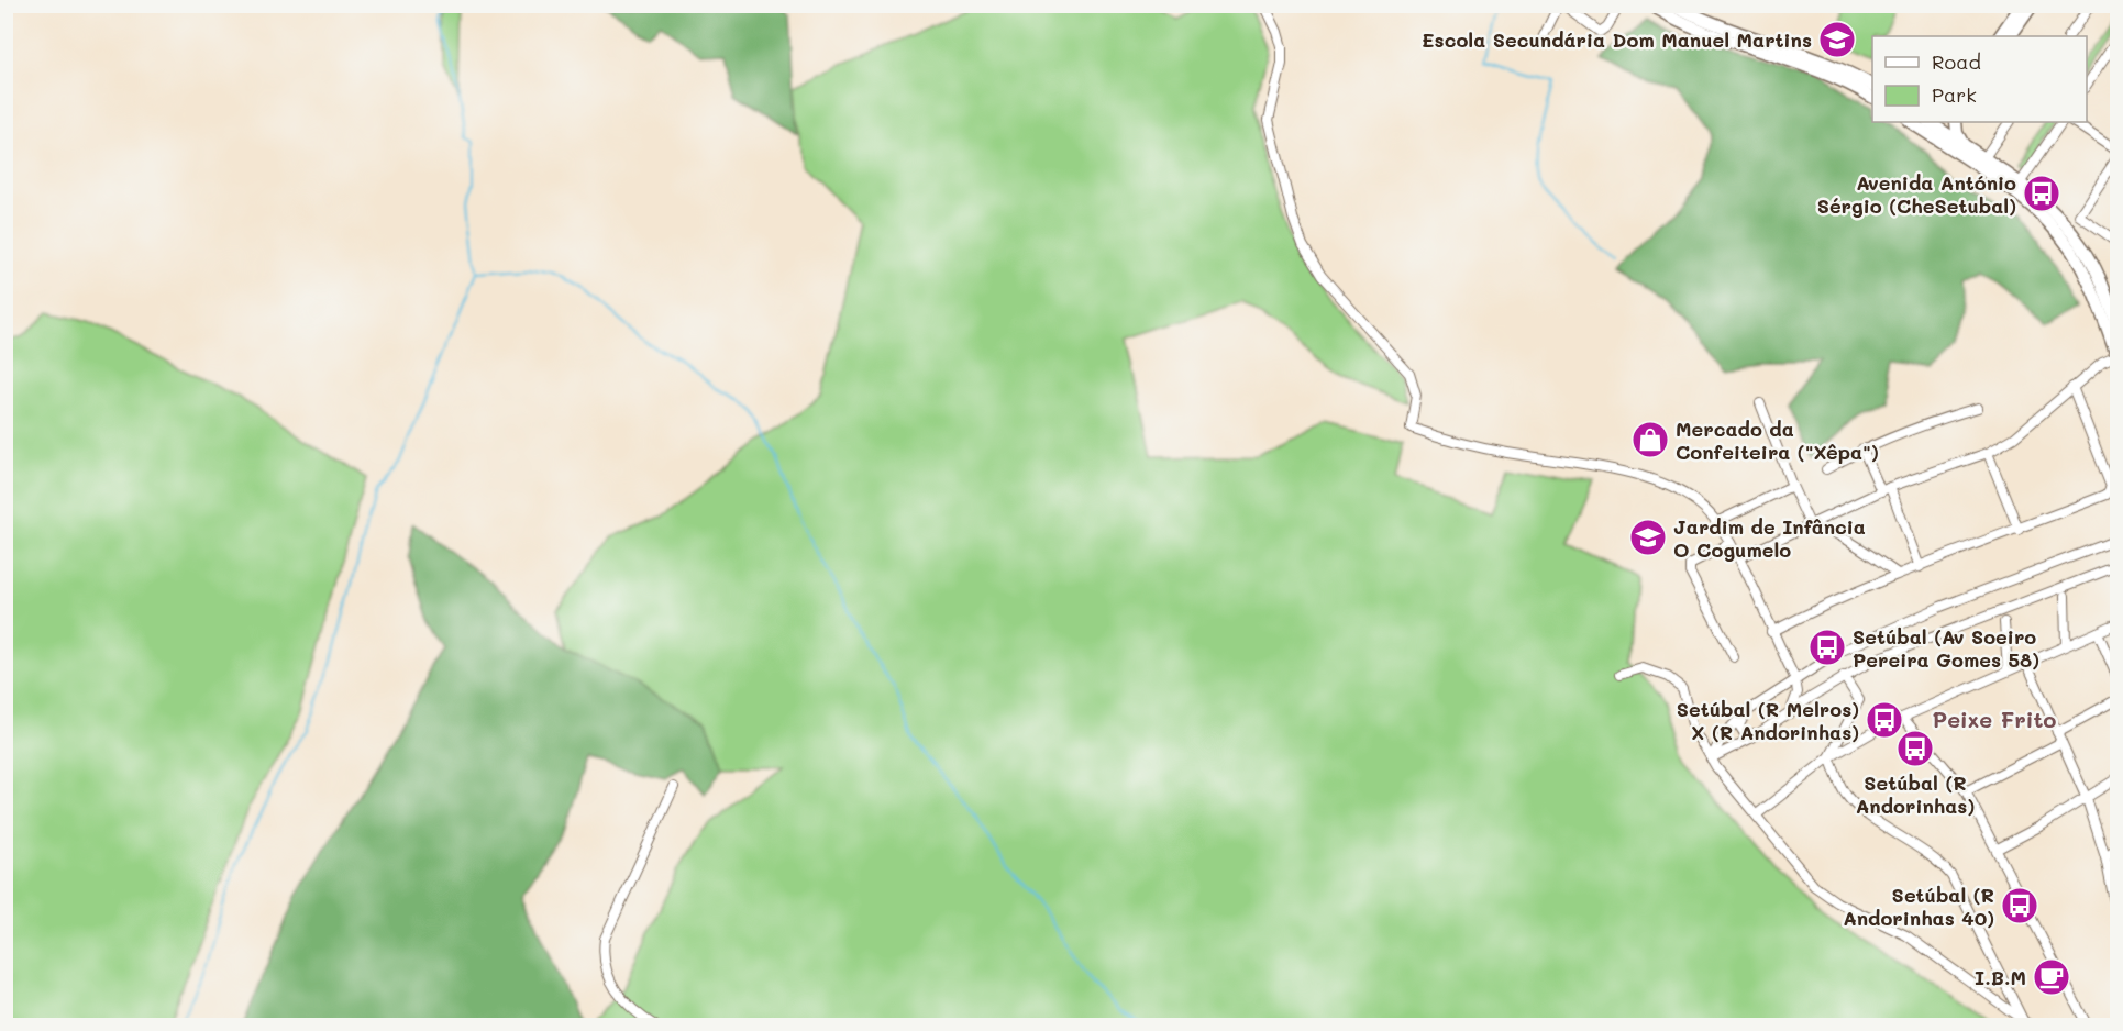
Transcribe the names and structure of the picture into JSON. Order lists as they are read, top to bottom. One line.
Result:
{"districts":["Peixe Frito"],"places":{"school or university":["Escola Secundária Dom Manuel Martins","Jardim de Infância O Cogumelo"],"bus stop":["Avenida António Sérgio (CheSetubal)","Setúbal (Av Soeiro Pereira Gomes 58)","Setúbal (R Melros) X (R Andorinhas)","Setúbal (R Andorinhas)","Setúbal (R Andorinhas 40)"],"shop":["Mercado da Confeiteira (\"Xêpa\")"],"cafe":["I.B.M"]},"legend":["Road","Park"]}
